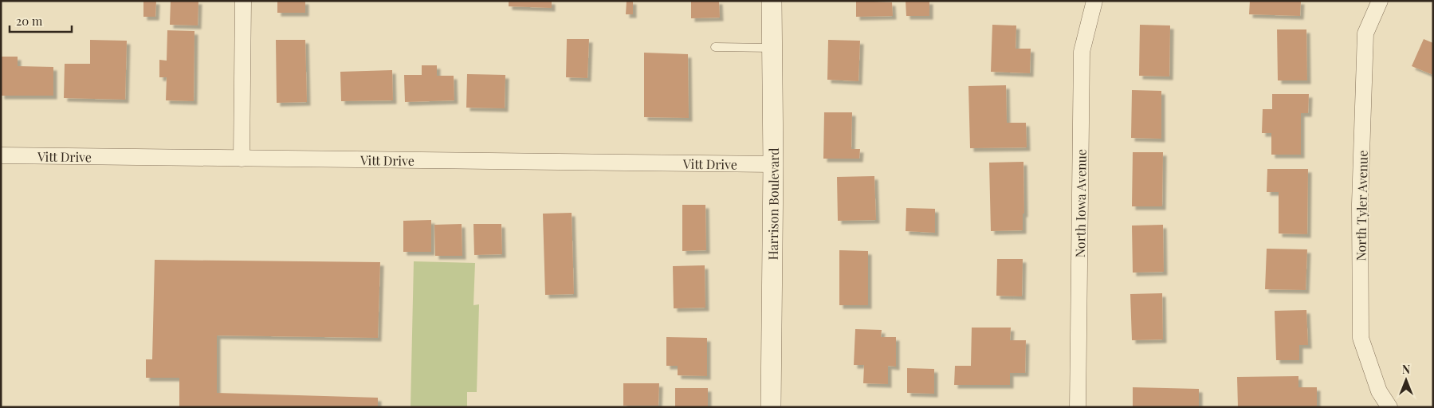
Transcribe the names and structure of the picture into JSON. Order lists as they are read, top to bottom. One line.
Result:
{"streets":{"street":["Vitt Drive","North Iowa Avenue","Harrison Boulevard","North Tyler Avenue"]},"crossings":[["Vitt Drive","Harrison Boulevard"]],"scale_bar":"20 m","north":"top"}
